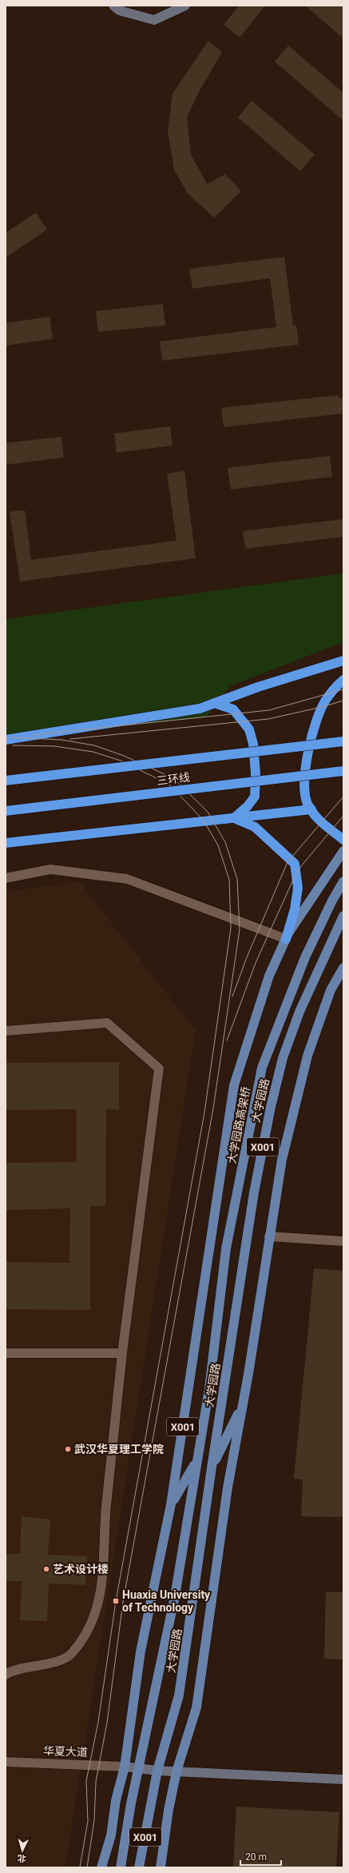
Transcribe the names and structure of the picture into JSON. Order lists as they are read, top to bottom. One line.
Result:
{"streets":{"highway":["三环线"],"main road":["大学园路","大学园路高架桥","X001"],"street":["华夏大道"]},"crossings":[["大学园路","华夏大道"]],"places":{"other":["武汉华夏理工学院","艺术设计楼"],"transit":["Huaxia University of Technology"]},"scale_bar":"20 m","north":"bottom"}
